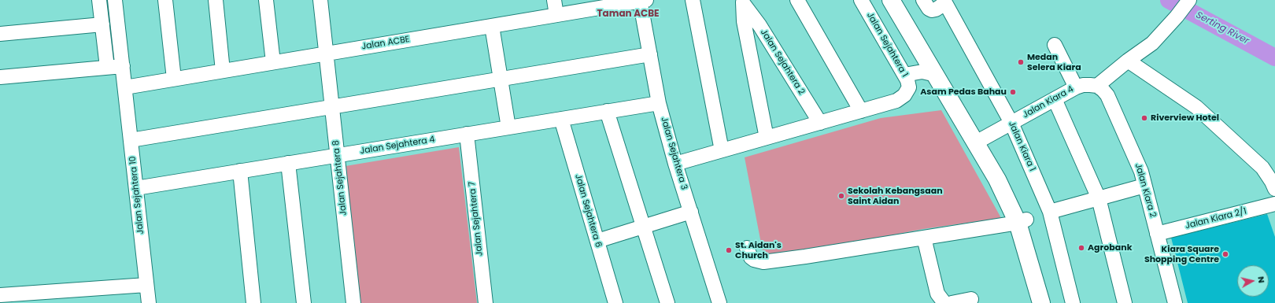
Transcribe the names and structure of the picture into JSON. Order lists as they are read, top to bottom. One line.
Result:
{"streets":{"street":["Jalan ACBE","Jalan Sejahtera 1","Jalan Sejahtera 2","Jalan Kiara 4","Jalan Sejahtera 4","Jalan Kiara 1","Jalan Sejahtera 3","Jalan Sejahtera 8","Jalan Kiara 2","Jalan Sejahtera 10","Jalan Sejahtera 6","Jalan Sejahtera 7","Jalan Kiara 2/1"]},"crossings":[["Jalan ACBE","Jalan Sejahtera 3"],["Jalan ACBE","Jalan Sejahtera 8"],["Jalan ACBE","Jalan Sejahtera 10"],["Jalan Kiara 4","Jalan Kiara 1"],["Jalan Kiara 4","Jalan Kiara 2"],["Jalan Sejahtera 4","Jalan Sejahtera 3"],["Jalan Sejahtera 4","Jalan Sejahtera 8"],["Jalan Sejahtera 4","Jalan Sejahtera 10"],["Jalan Sejahtera 4","Jalan Sejahtera 6"],["Jalan Sejahtera 4","Jalan Sejahtera 7"],["Jalan Kiara 2","Jalan Kiara 2/1"]],"districts":["Taman ACBE"],"water":["Serting River"],"places":["Medan Selera Kiara","Asam Pedas Bahau","Riverview Hotel","Sekolah Kebangsaan Saint Aidan","Agrobank","St. Aidan's Church","Kiara Square Shopping Centre"],"north":"right"}
